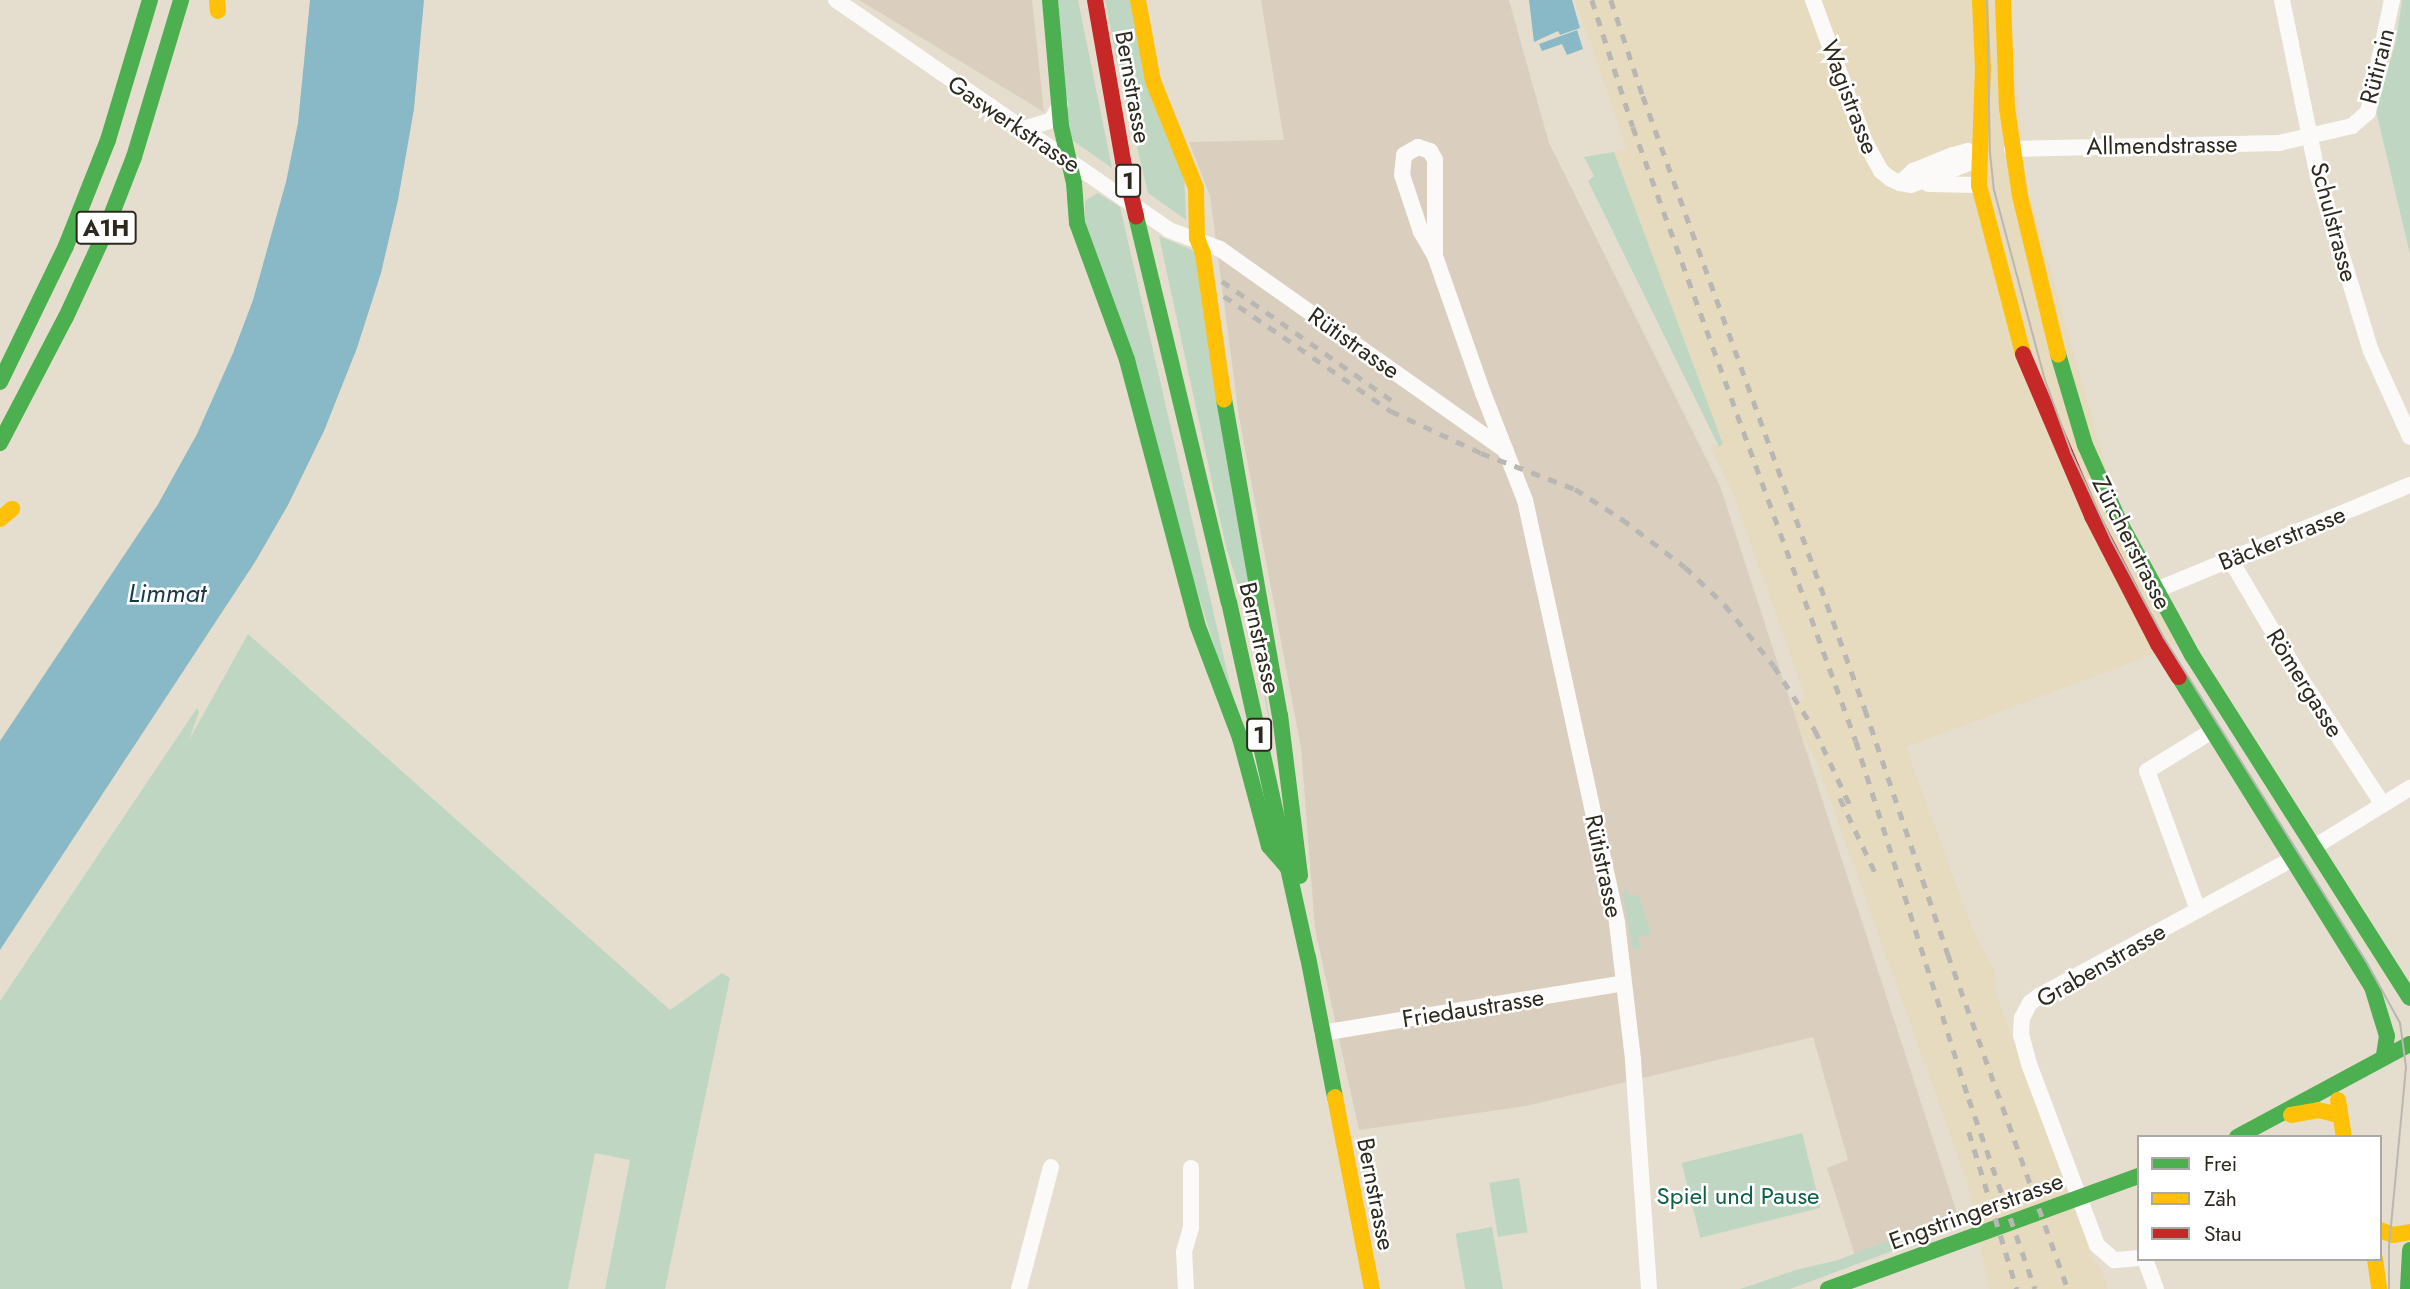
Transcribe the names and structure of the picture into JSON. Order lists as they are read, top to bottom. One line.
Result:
{"streets":{"main road":["Bernstrasse","1","A1H","Zürcherstrasse","Engstringerstrasse"],"street":["Rütirain","Wagistrasse","Gaswerkstrasse","Allmendstrasse","Schulstrasse","Rütistrasse","Bäckerstrasse","Römergasse","Grabenstrasse","Friedaustrasse"]},"crossings":[["Rütirain","Allmendstrasse"],["Rütirain","Schulstrasse"],["Bernstrasse","Friedaustrasse"],["Gaswerkstrasse","Rütistrasse"],["Allmendstrasse","Schulstrasse"],["Allmendstrasse","Zürcherstrasse"],["Rütistrasse","Friedaustrasse"],["Bäckerstrasse","Zürcherstrasse"],["Bäckerstrasse","Römergasse"],["Zürcherstrasse","Grabenstrasse"]],"water":["Limmat"],"parks":["Spiel und Pause"],"legend":["Frei","Zäh","Stau"]}
